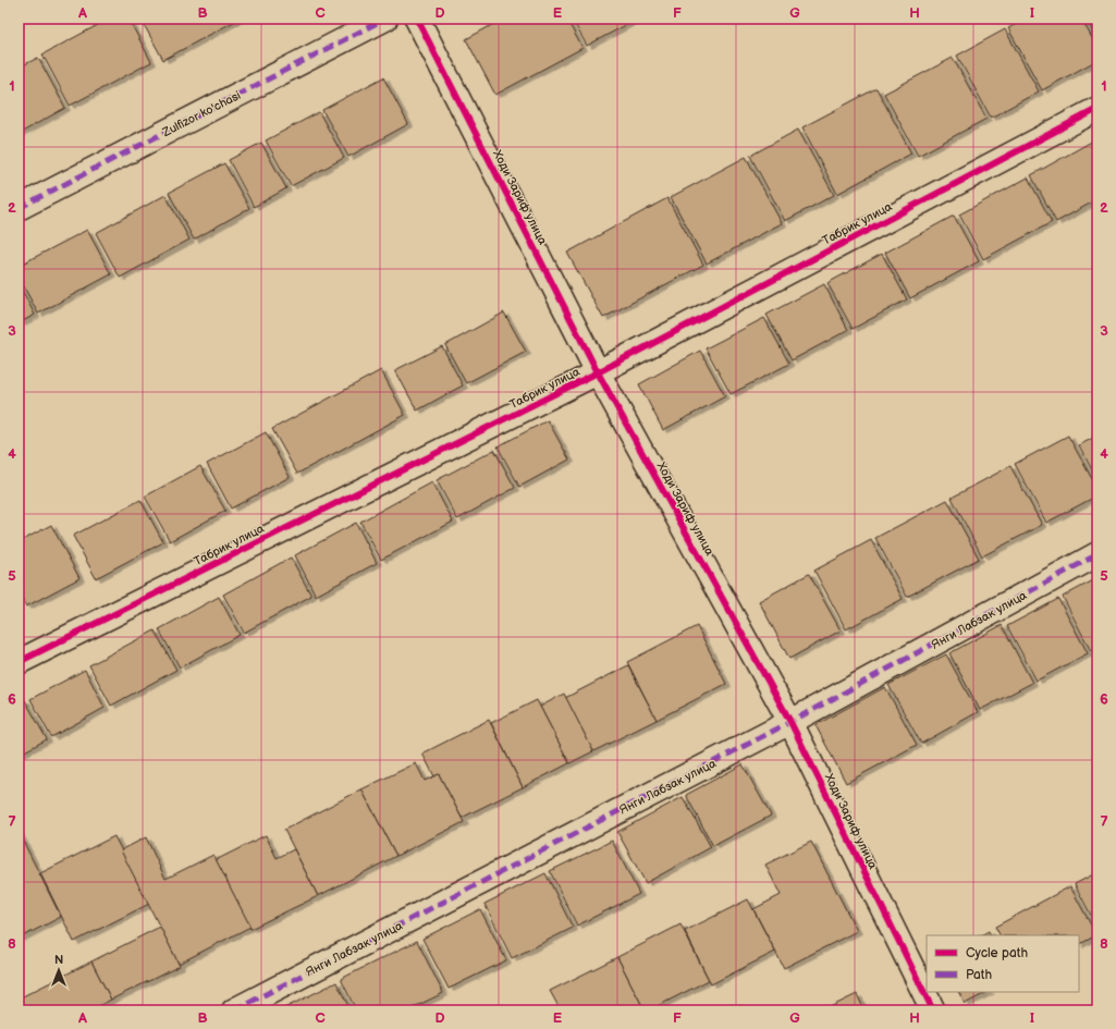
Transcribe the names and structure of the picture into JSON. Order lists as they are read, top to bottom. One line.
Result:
{"streets":{"street":["Zulfizor ko'chasi","Ходи Зариф улица","Табрик улица","Янги Лабзак улица"]},"crossings":[["Ходи Зариф улица","Табрик улица"],["Ходи Зариф улица","Янги Лабзак улица"]],"legend":["Cycle path","Path"],"north":"top","grid":{"columns":["A","B","C","D","E","F","G","H","I"],"rows":["1","2","3","4","5","6","7","8"]}}
